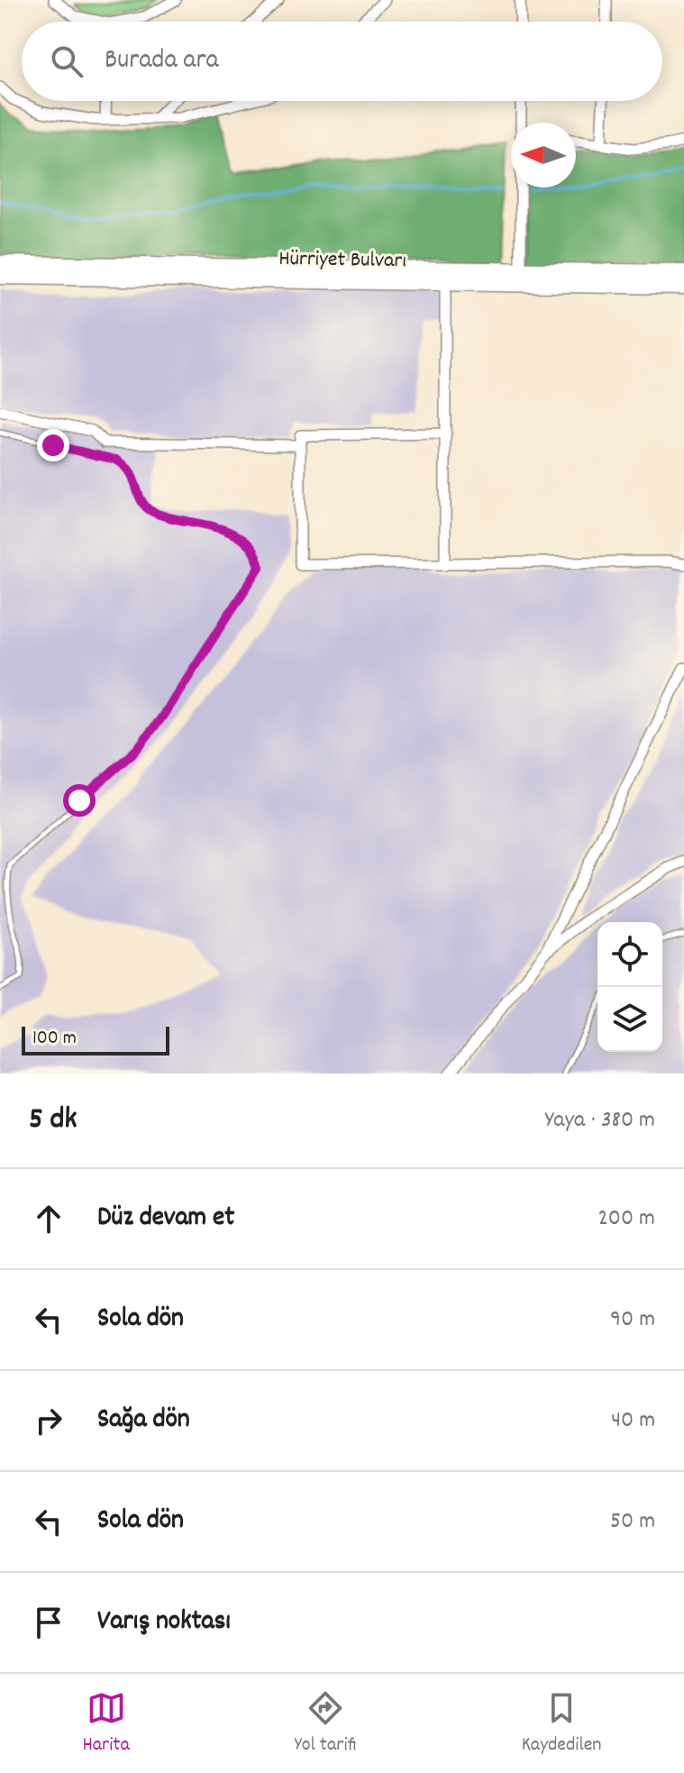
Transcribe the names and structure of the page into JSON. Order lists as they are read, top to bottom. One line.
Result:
{"streets":{"main road":["Hürriyet Bulvarı"]},"scale_bar":"100 m","north":"left","page":{"search":"Burada ara","scale":"100 m","heading":["5 dk","Yaya · 380 m"],"list":[["Düz devam et","200 m"],["Sola dön","90 m"],["Sağa dön","40 m"],["Sola dön","50 m"],"Varış noktası"],"nav":["Harita","Yol tarifi","Kaydedilen"]}}
